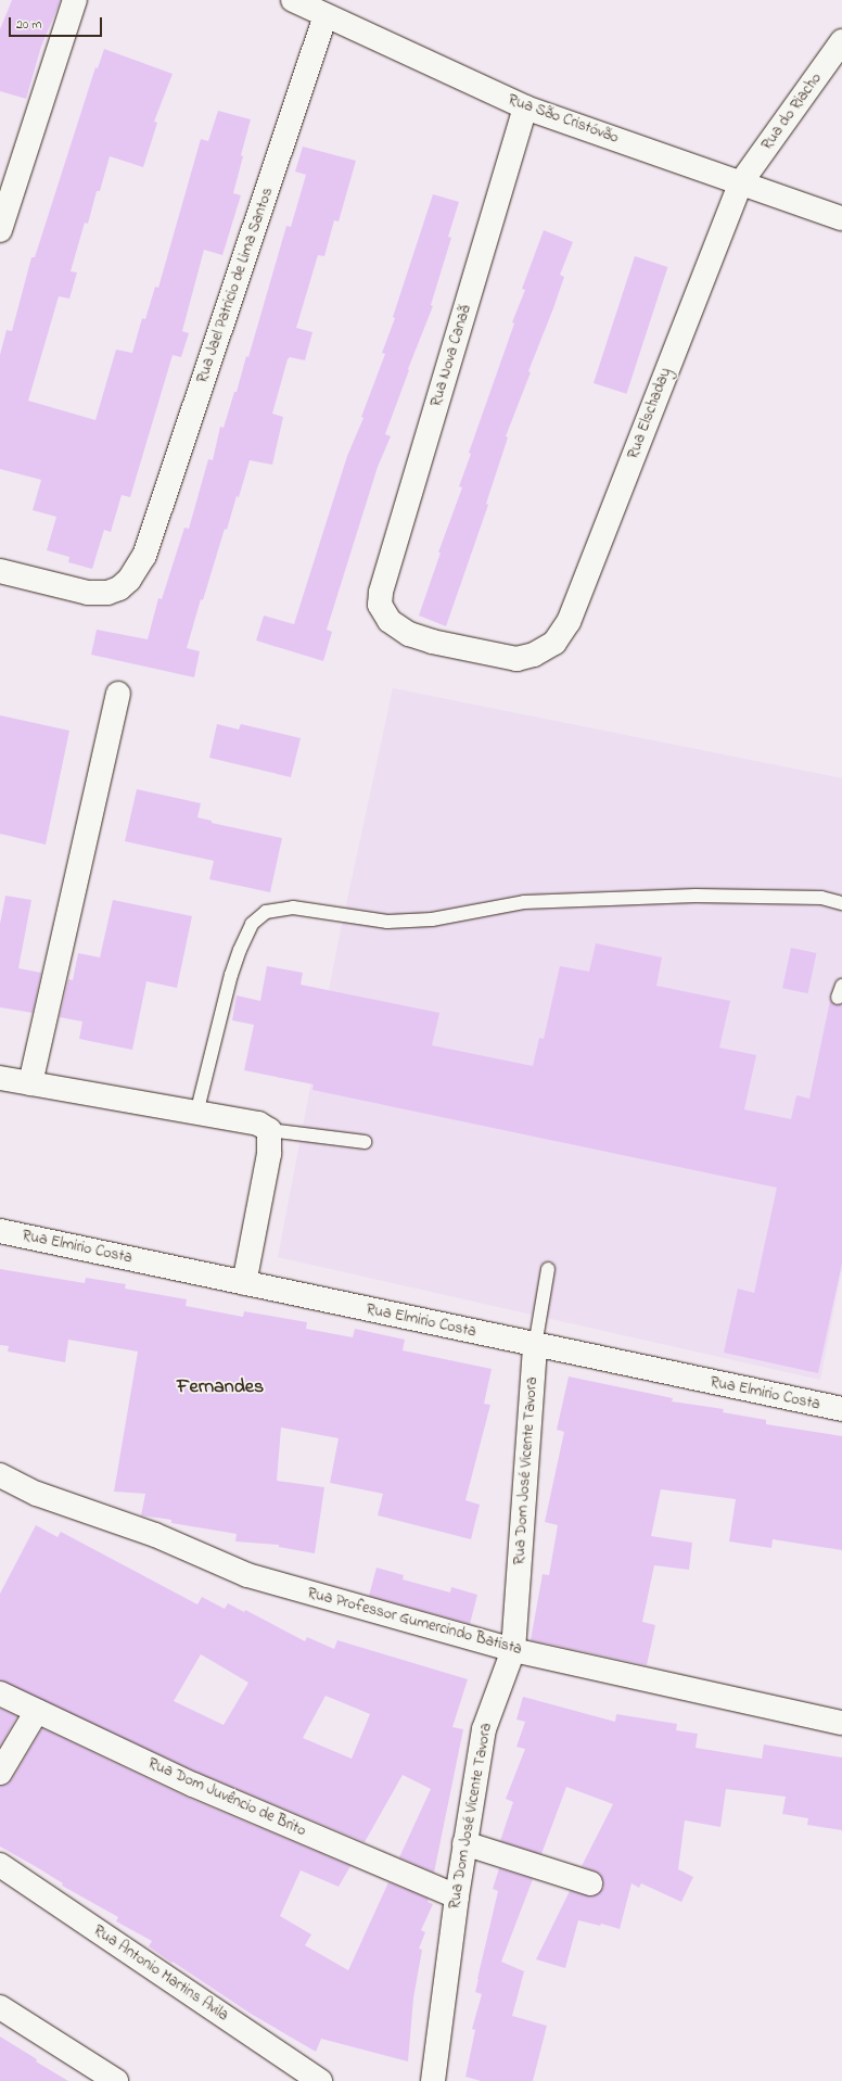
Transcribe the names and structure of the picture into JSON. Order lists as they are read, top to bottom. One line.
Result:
{"streets":{"street":["Rua do Riacho","Rua São Cristóvão","Rua Jael Patricio de Lima Santos","Rua Nova Canaã","Rua Elschaday","Rua Elmirio Costa","Rua Dom José Vicente Tavora","Rua Professor Gumercindo Batista","Rua Dom Juvêncio de Brito","Rua Antonio Martins Avila"]},"crossings":[["Rua do Riacho","Rua São Cristóvão"],["Rua do Riacho","Rua Elschaday"],["Rua São Cristóvão","Rua Jael Patricio de Lima Santos"],["Rua São Cristóvão","Rua Nova Canaã"],["Rua São Cristóvão","Rua Elschaday"],["Rua Nova Canaã","Rua Elschaday"],["Rua Elmirio Costa","Rua Dom José Vicente Tavora"],["Rua Dom José Vicente Tavora","Rua Professor Gumercindo Batista"],["Rua Dom José Vicente Tavora","Rua Dom Juvêncio de Brito"]],"districts":["Fernandes"],"scale_bar":"20 m"}
